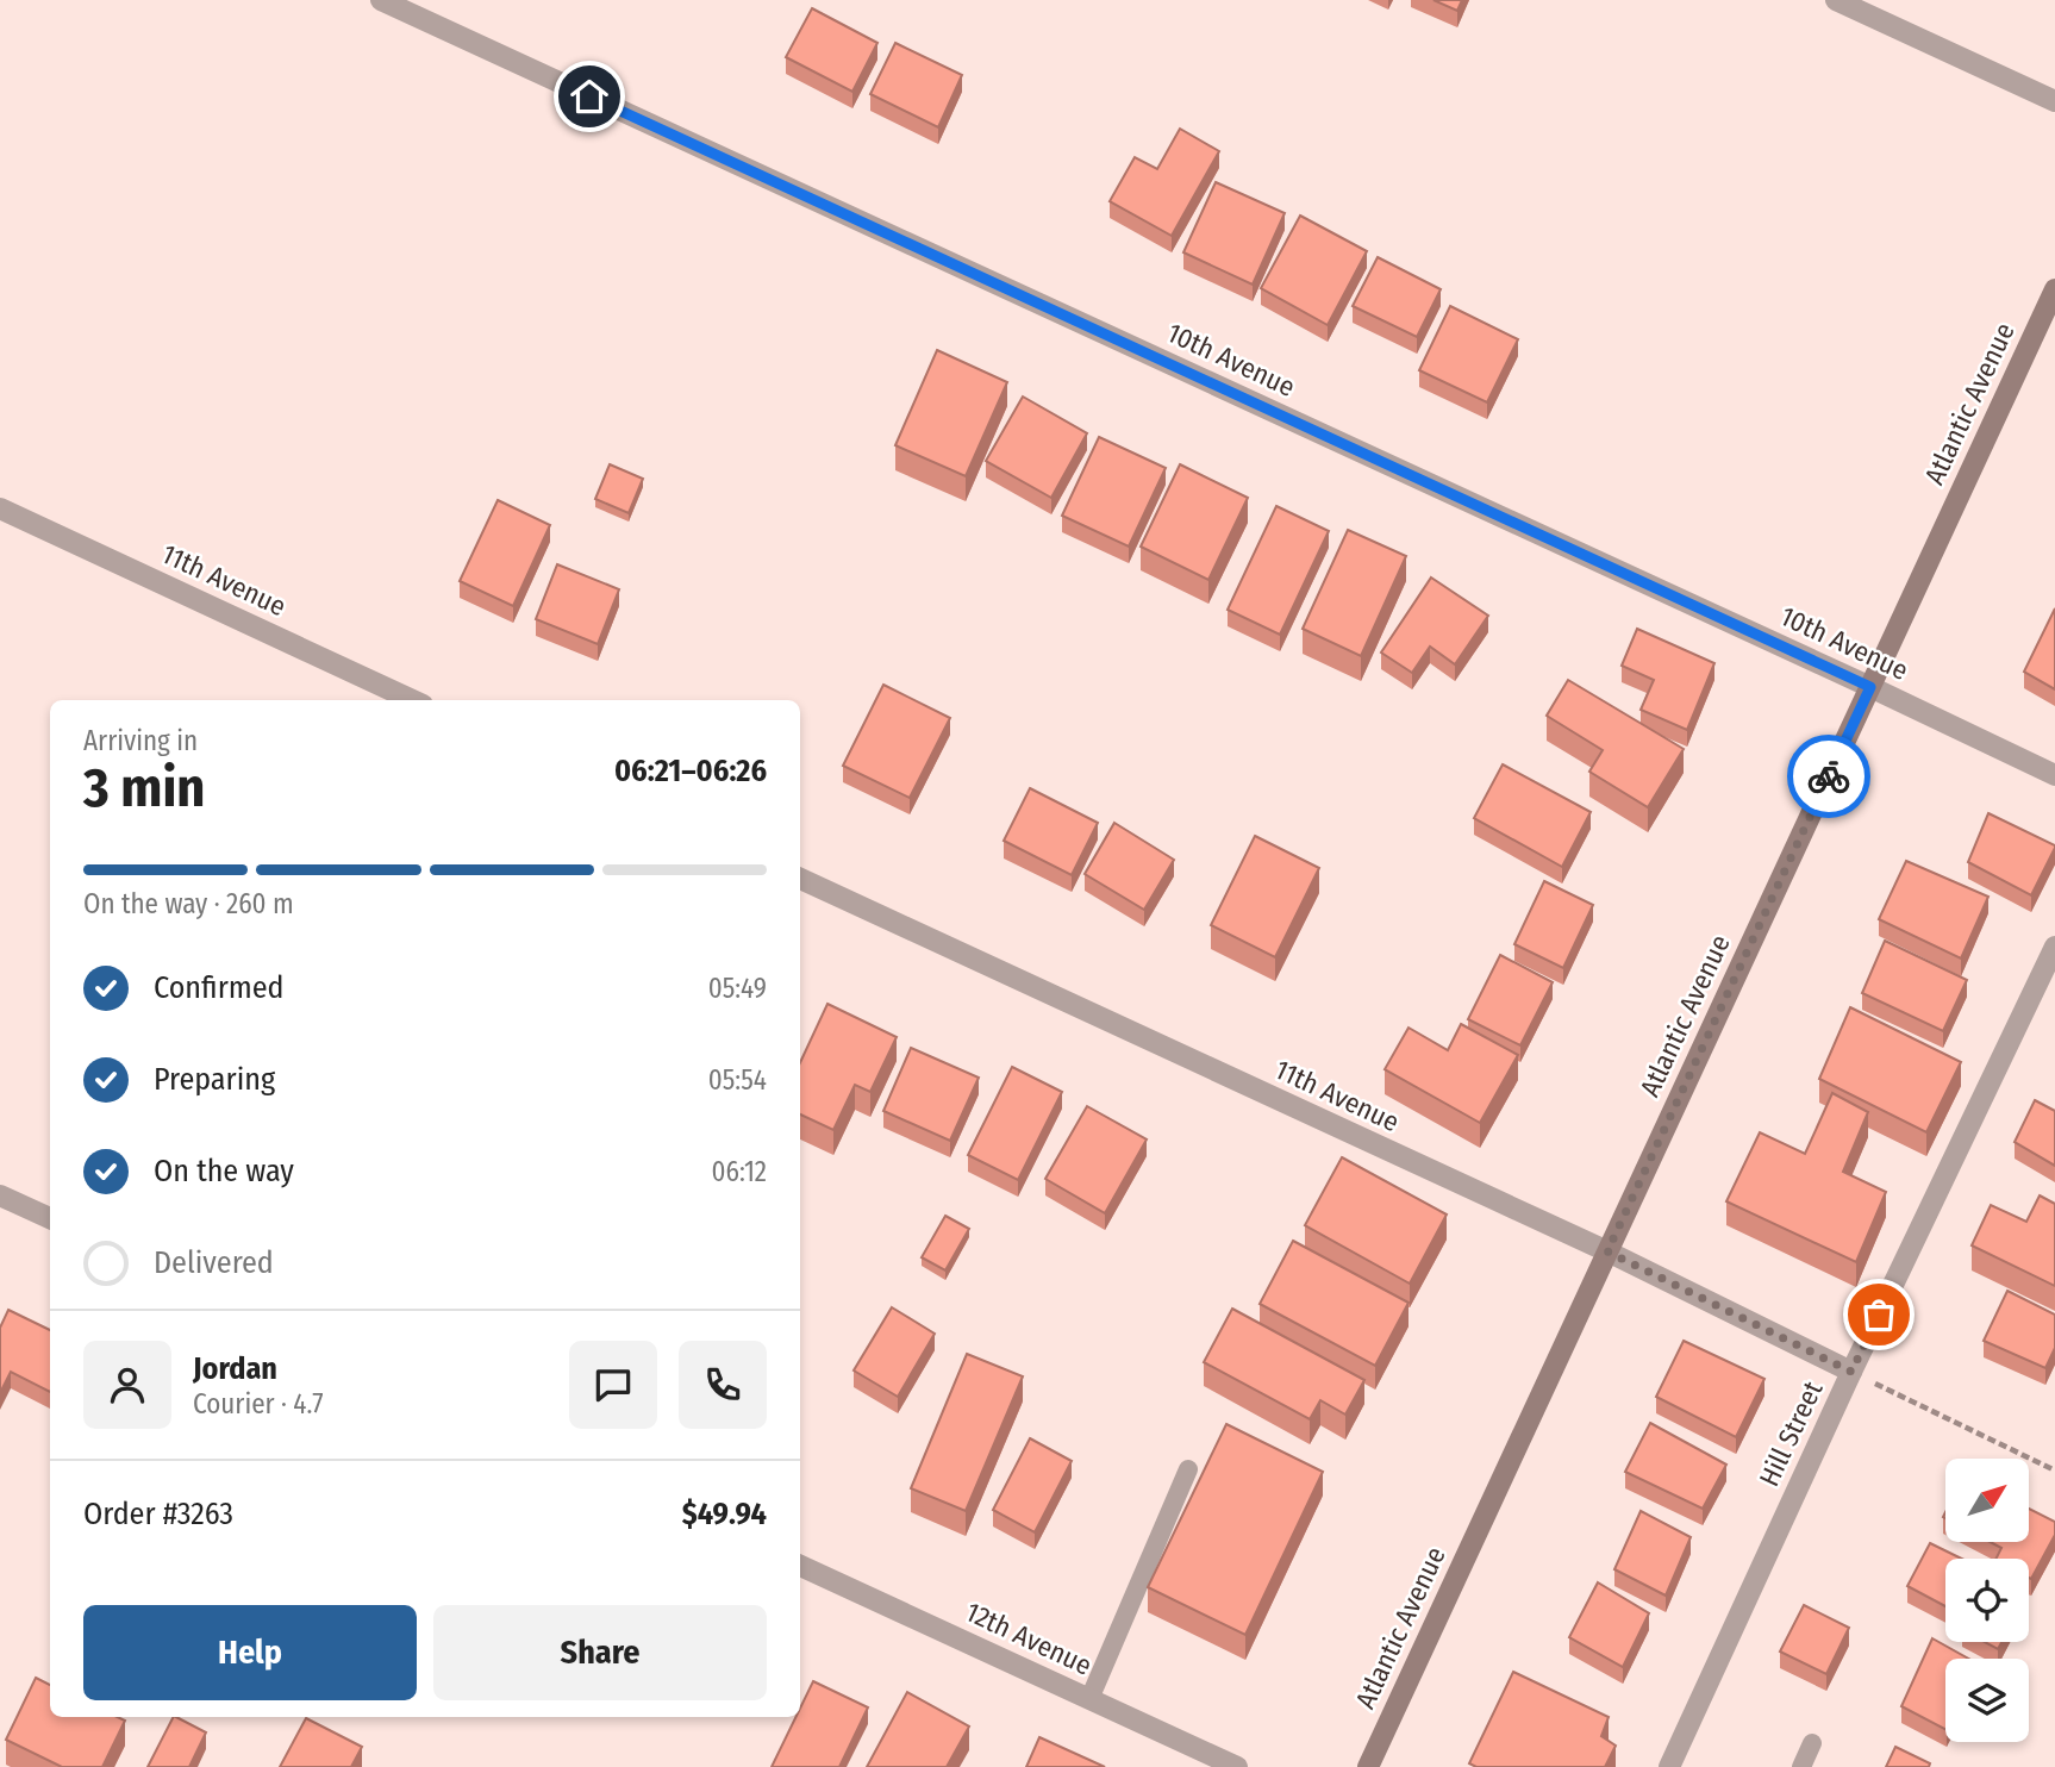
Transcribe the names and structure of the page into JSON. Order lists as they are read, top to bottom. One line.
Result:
{"streets":{"main road":["Atlantic Avenue"],"street":["10th Avenue","11th Avenue","Hill Street","12th Avenue"]},"crossings":[["10th Avenue","Atlantic Avenue"],["Atlantic Avenue","11th Avenue"],["11th Avenue","Hill Street"]],"north":"top right","page":{"heading":["3 min","Arriving in","06:21–06:26"],"panel":["Jordan","Courier · 4.7","Order #3263","$49.94"],"bar":"On the way · 260 m","list":[["Confirmed","05:49"],["Preparing","05:54"],["On the way","06:12"],"Delivered"],"buttons":["Help","Share"]}}
